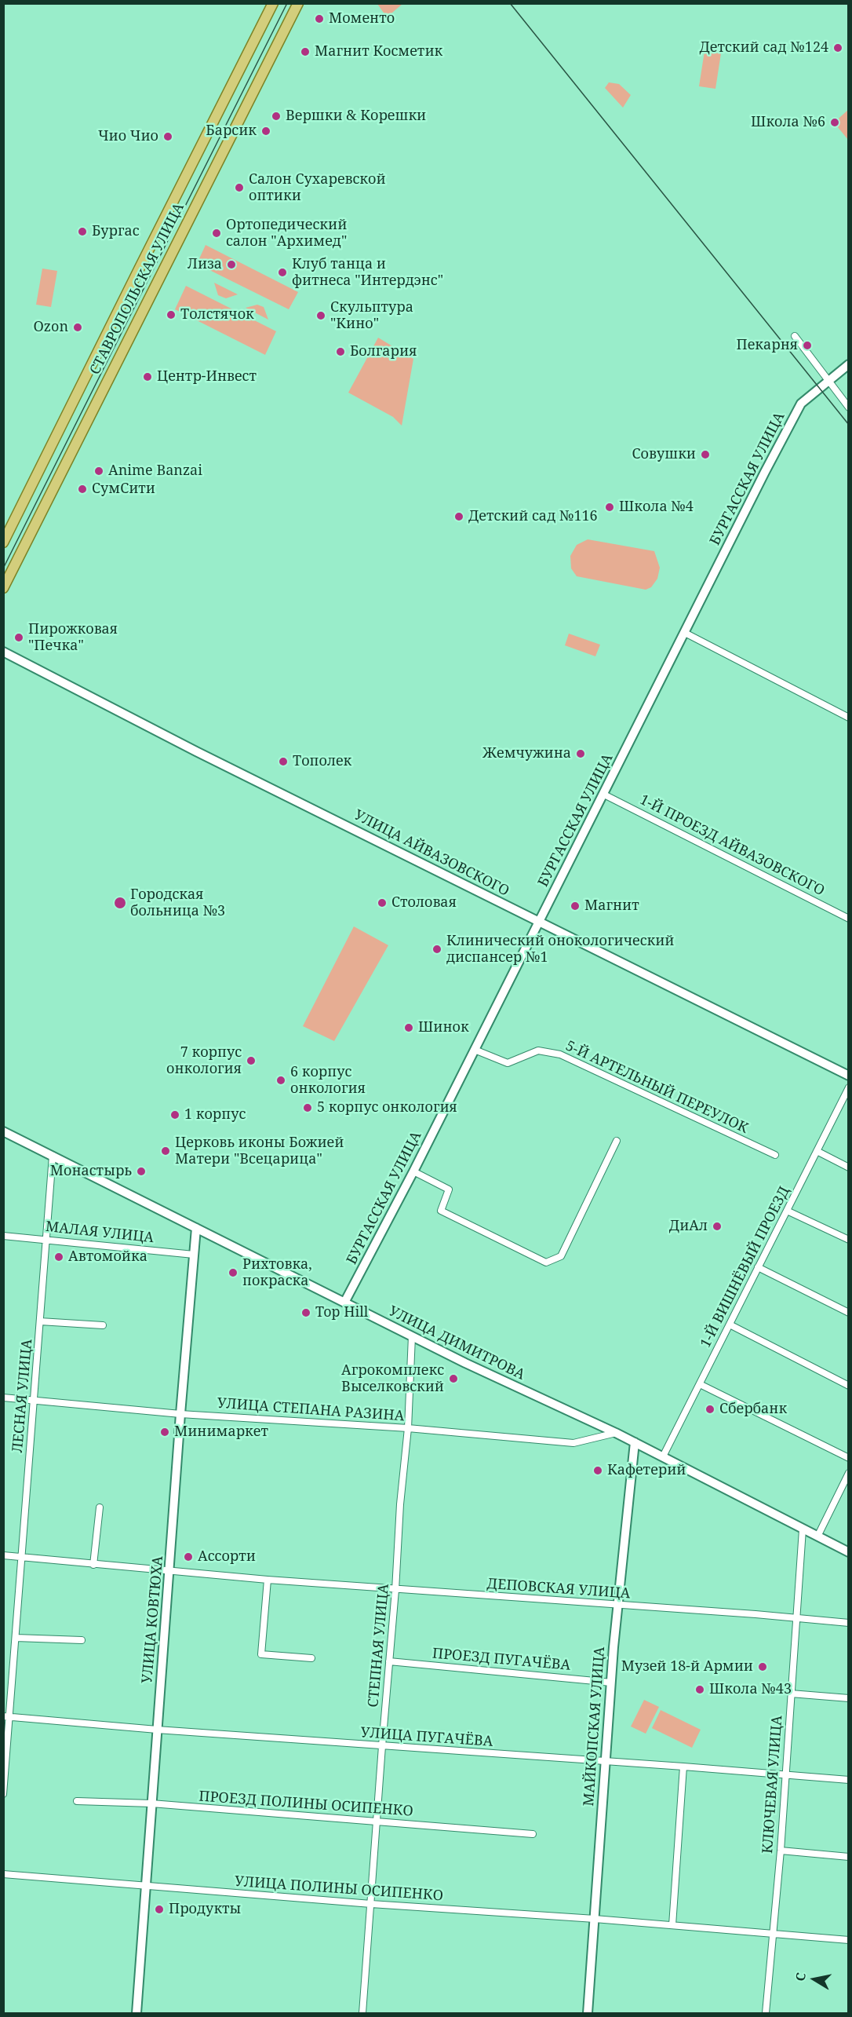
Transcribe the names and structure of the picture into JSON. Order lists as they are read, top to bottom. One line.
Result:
{"streets":{"main road":["СТАВРОПОЛЬСКАЯ УЛИЦА"],"street":["БУРГАССКАЯ УЛИЦА","1-Й ПРОЕЗД АЙВАЗОВСКОГО","УЛИЦА АЙВАЗОВСКОГО","5-Й АРТЕЛЬНЫЙ ПЕРЕУЛОК","МАЛАЯ УЛИЦА","1-Й ВИШНЁВЫЙ ПРОЕЗД","УЛИЦА ДИМИТРОВА","ЛЕСНАЯ УЛИЦА","УЛИЦА СТЕПАНА РАЗИНА","ДЕПОВСКАЯ УЛИЦА","УЛИЦА КОВТЮХА","СТЕПНАЯ УЛИЦА","ПРОЕЗД ПУГАЧЁВА","МАЙКОПСКАЯ УЛИЦА","УЛИЦА ПУГАЧЁВА","КЛЮЧЕВАЯ УЛИЦА","ПРОЕЗД ПОЛИНЫ ОСИПЕНКО","УЛИЦА ПОЛИНЫ ОСИПЕНКО"]},"crossings":[["БУРГАССКАЯ УЛИЦА","1-Й ПРОЕЗД АЙВАЗОВСКОГО"],["БУРГАССКАЯ УЛИЦА","УЛИЦА АЙВАЗОВСКОГО"],["БУРГАССКАЯ УЛИЦА","5-Й АРТЕЛЬНЫЙ ПЕРЕУЛОК"],["БУРГАССКАЯ УЛИЦА","УЛИЦА ДИМИТРОВА"],["МАЛАЯ УЛИЦА","ЛЕСНАЯ УЛИЦА"],["МАЛАЯ УЛИЦА","УЛИЦА КОВТЮХА"],["1-Й ВИШНЁВЫЙ ПРОЕЗД","УЛИЦА ДИМИТРОВА"],["УЛИЦА ДИМИТРОВА","ЛЕСНАЯ УЛИЦА"],["УЛИЦА ДИМИТРОВА","УЛИЦА СТЕПАНА РАЗИНА"],["УЛИЦА ДИМИТРОВА","УЛИЦА КОВТЮХА"],["УЛИЦА ДИМИТРОВА","СТЕПНАЯ УЛИЦА"],["УЛИЦА ДИМИТРОВА","МАЙКОПСКАЯ УЛИЦА"],["УЛИЦА ДИМИТРОВА","КЛЮЧЕВАЯ УЛИЦА"],["ЛЕСНАЯ УЛИЦА","УЛИЦА СТЕПАНА РАЗИНА"],["ЛЕСНАЯ УЛИЦА","ДЕПОВСКАЯ УЛИЦА"],["ЛЕСНАЯ УЛИЦА","УЛИЦА ПУГАЧЁВА"],["УЛИЦА СТЕПАНА РАЗИНА","УЛИЦА КОВТЮХА"],["УЛИЦА СТЕПАНА РАЗИНА","СТЕПНАЯ УЛИЦА"],["ДЕПОВСКАЯ УЛИЦА","УЛИЦА КОВТЮХА"],["ДЕПОВСКАЯ УЛИЦА","СТЕПНАЯ УЛИЦА"],["ДЕПОВСКАЯ УЛИЦА","МАЙКОПСКАЯ УЛИЦА"],["ДЕПОВСКАЯ УЛИЦА","КЛЮЧЕВАЯ УЛИЦА"],["УЛИЦА КОВТЮХА","УЛИЦА ПУГАЧЁВА"],["УЛИЦА КОВТЮХА","ПРОЕЗД ПОЛИНЫ ОСИПЕНКО"],["УЛИЦА КОВТЮХА","УЛИЦА ПОЛИНЫ ОСИПЕНКО"],["СТЕПНАЯ УЛИЦА","ПРОЕЗД ПУГАЧЁВА"],["СТЕПНАЯ УЛИЦА","УЛИЦА ПУГАЧЁВА"],["СТЕПНАЯ УЛИЦА","ПРОЕЗД ПОЛИНЫ ОСИПЕНКО"],["СТЕПНАЯ УЛИЦА","УЛИЦА ПОЛИНЫ ОСИПЕНКО"],["ПРОЕЗД ПУГАЧЁВА","МАЙКОПСКАЯ УЛИЦА"],["МАЙКОПСКАЯ УЛИЦА","УЛИЦА ПУГАЧЁВА"],["МАЙКОПСКАЯ УЛИЦА","УЛИЦА ПОЛИНЫ ОСИПЕНКО"],["УЛИЦА ПУГАЧЁВА","КЛЮЧЕВАЯ УЛИЦА"],["КЛЮЧЕВАЯ УЛИЦА","УЛИЦА ПОЛИНЫ ОСИПЕНКО"]],"places":["Моменто","Детский сад №124","Магнит Косметик","Вершки & Корешки","Школа №6","Барсик","Чио Чио","Салон Сухаревской оптики","Бургас","Ортопедический салон \"Архимед\"","Лиза","Клуб танца и фитнеса \"Интердэнс\"","Толстячок","Скульптура \"Кино\"","Ozon","Пекарня","Болгария","Центр-Инвест","Совушки","Anime Banzai","СумСити","Школа №4","Детский сад №116","Пирожковая \"Печка\"","Жемчужина","Тополек","Городская больница №3","Столовая","Магнит","Клинический онокологический диспансер №1","Шинок","7 корпус онкология","6 корпус онкология","5 корпус онкология","1 корпус","Церковь иконы Божией Матери \"Всецарица\"","Монастырь","ДиАл","Автомойка","Рихтовка, покраска","Top Hill","Агрокомплекс Выселковский","Сбербанк","Минимаркет","Кафетерий","Ассорти","Музей 18-й Армии","Школа №43","Продукты"],"north":"left"}
